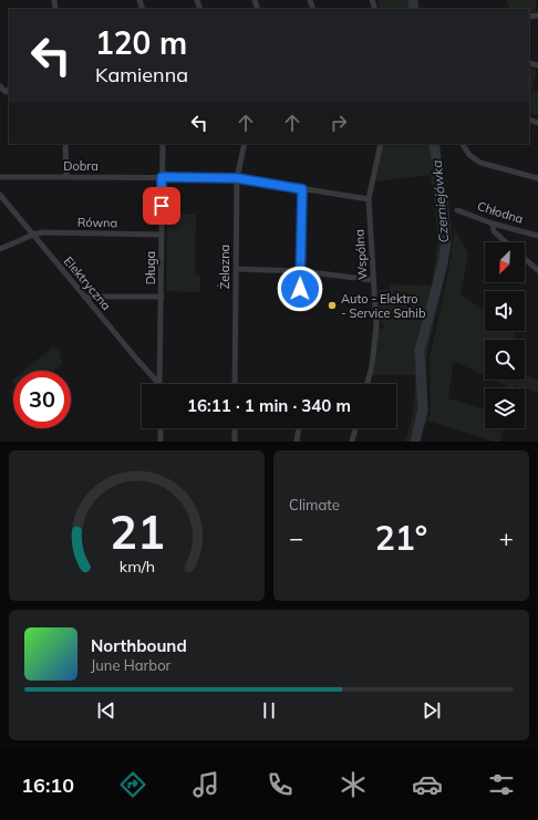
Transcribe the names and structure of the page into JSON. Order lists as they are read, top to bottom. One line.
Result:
{"streets":{"street":["Dobra","Chłodna","Równa","Wspólna","Żelazna","Długa","Elektryczna"]},"crossings":[["Dobra","Wspólna"],["Dobra","Żelazna"],["Dobra","Długa"],["Równa","Długa"],["Równa","Elektryczna"]],"water":["Czerniejówka"],"places":["Auto - Elektro - Service Sahib"],"north":"bottom left","page":{"turn":["120 m","Kamienna"],"limit":"30","trip":"16:11 · 1 min · 340 m","tile":"Climate","heat":["−","21°","+"],"song":["Northbound","June Harbor"],"tabs":"16:10","gauge":["21","km/h"]}}
